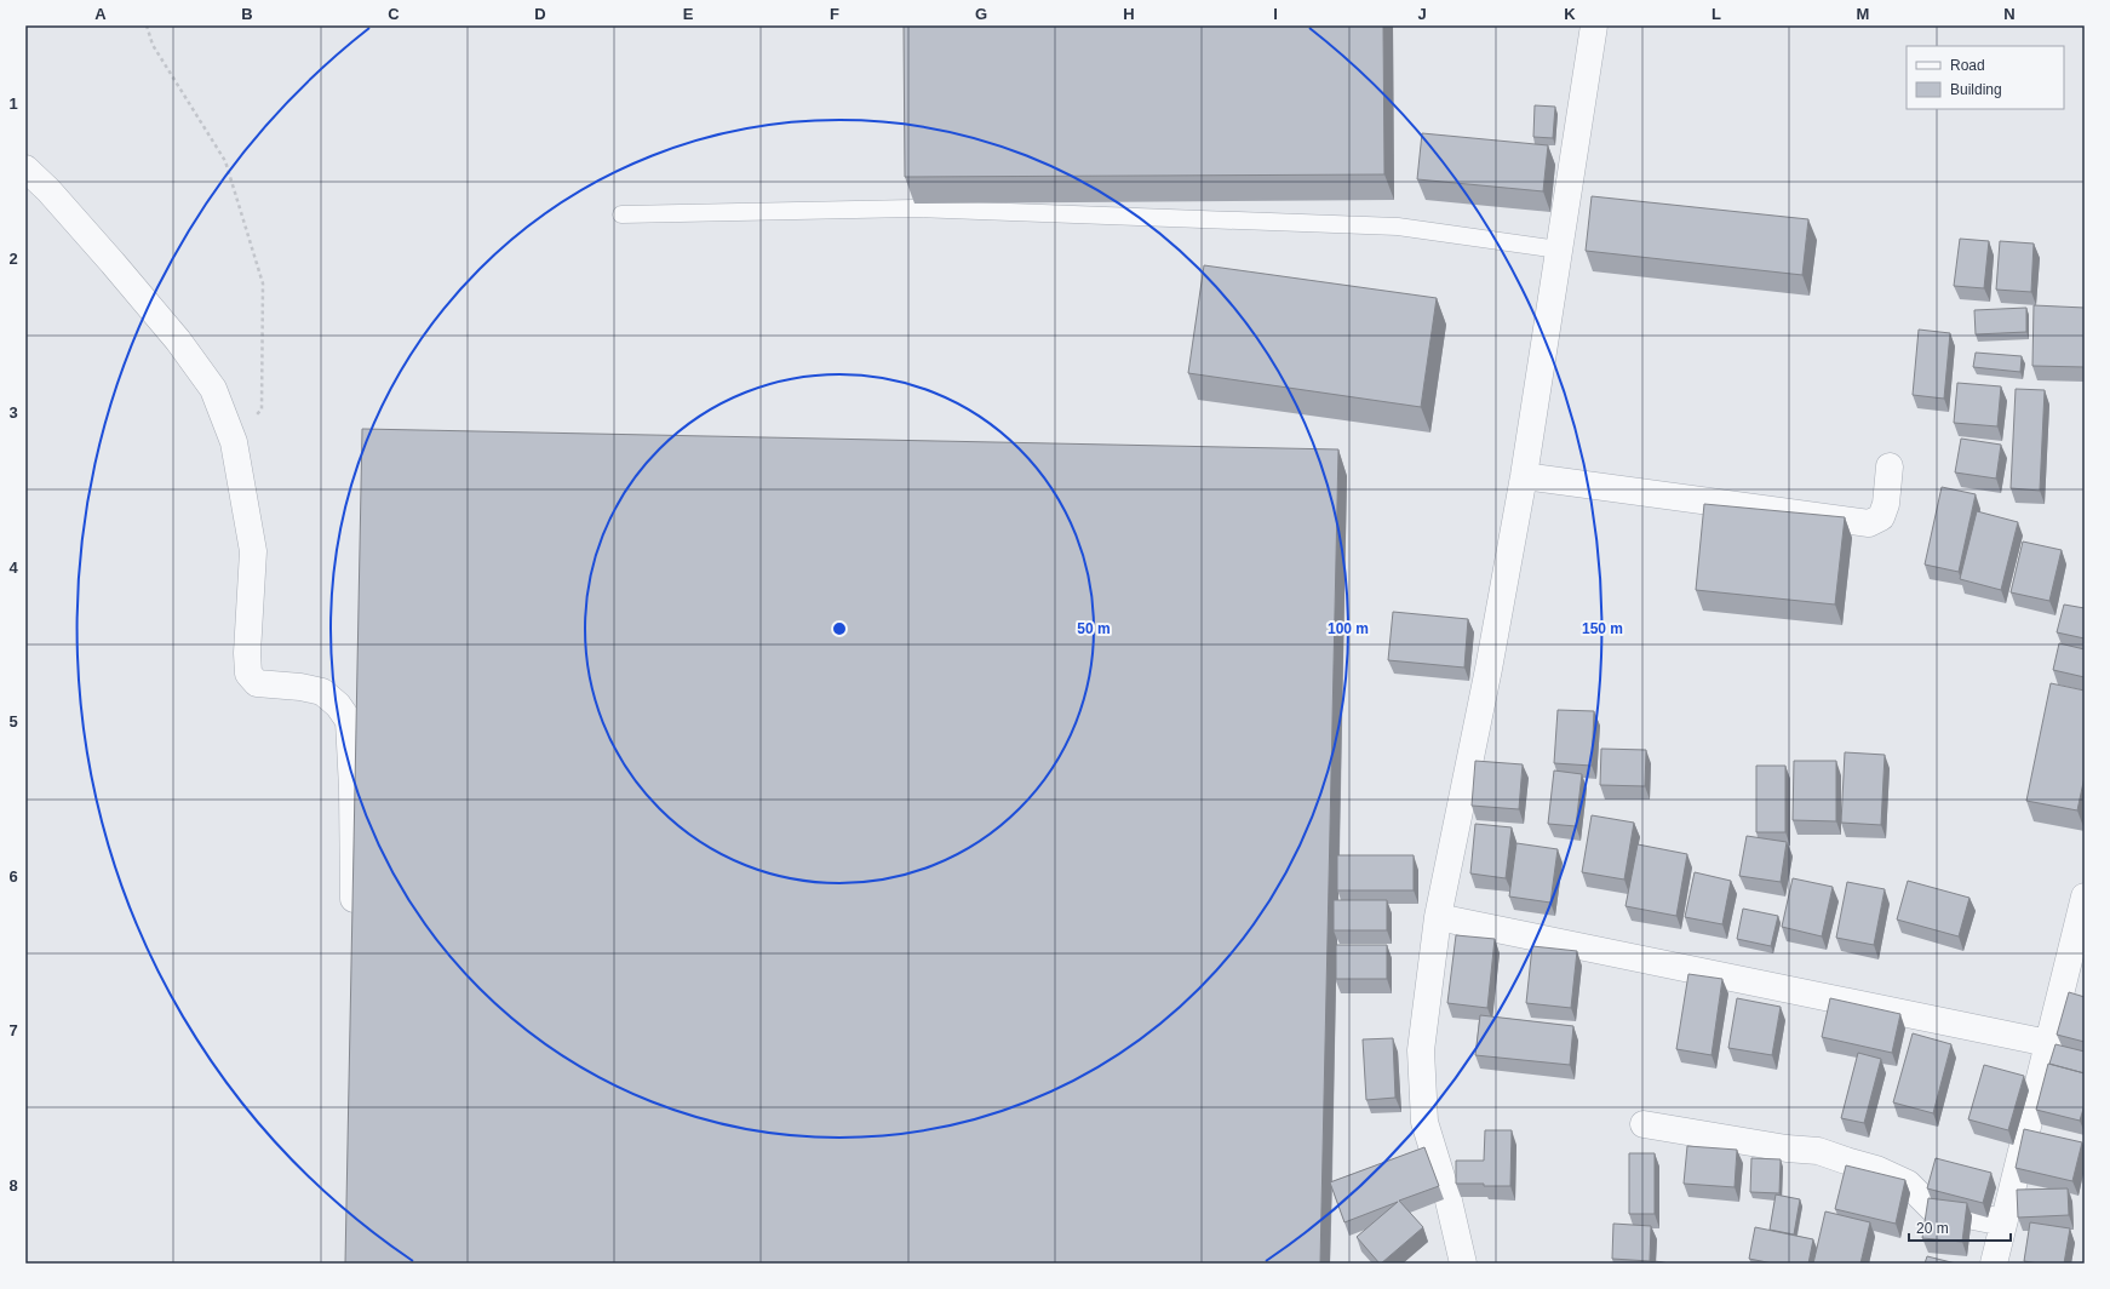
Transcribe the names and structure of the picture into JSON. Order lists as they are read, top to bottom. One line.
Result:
{"legend":["Road","Building"],"scale_bar":"20 m","grid":{"columns":["A","B","C","D","E","F","G","H","I","J","K","L","M","N"],"rows":["1","2","3","4","5","6","7","8"]},"rings":["50 m","100 m","150 m"]}
